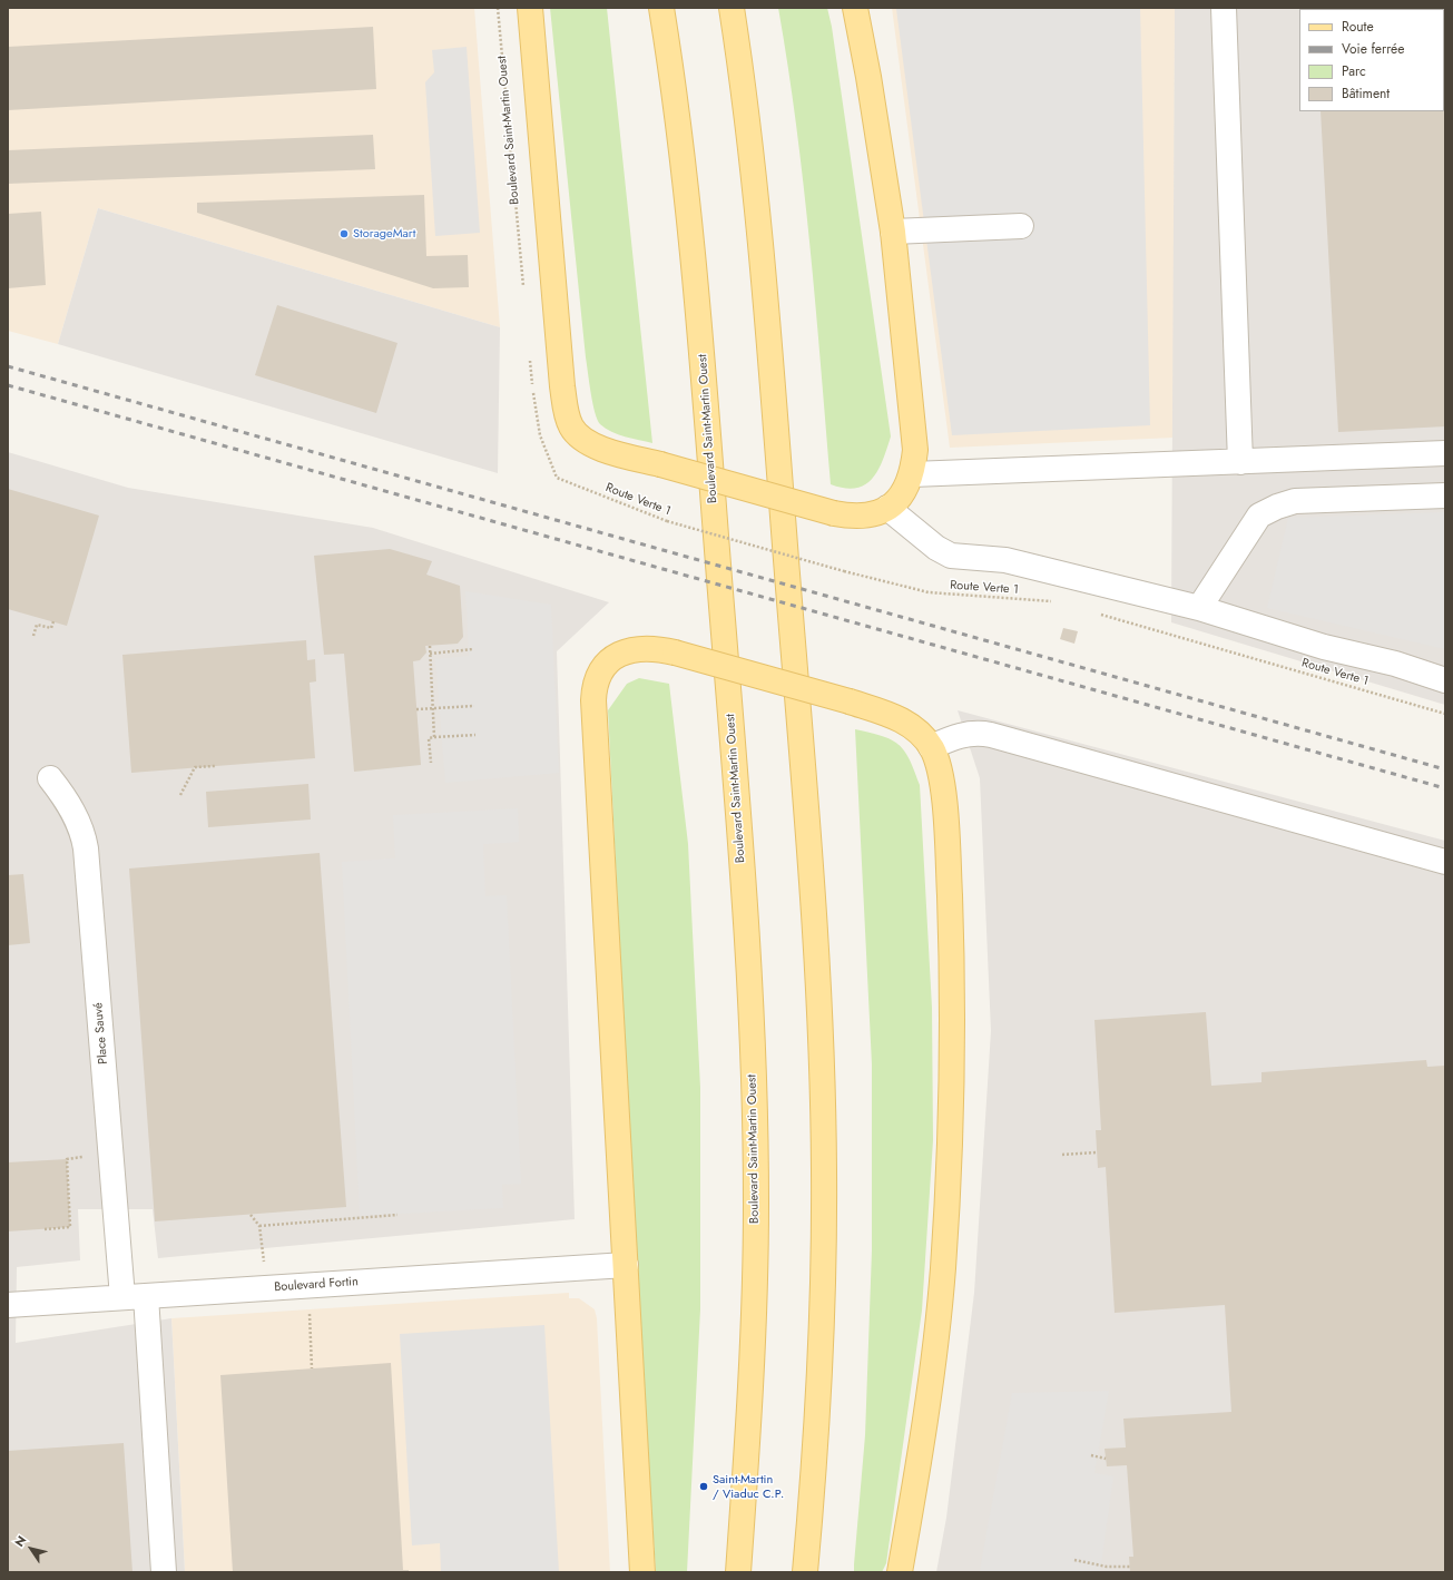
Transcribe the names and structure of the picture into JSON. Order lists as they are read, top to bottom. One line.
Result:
{"streets":{"main road":["Boulevard Saint-Martin Ouest"],"street":["Place Sauvé","Boulevard Fortin"],"path":["Route Verte 1"]},"crossings":[["Place Sauvé","Boulevard Fortin"]],"places":["StorageMart","Saint-Martin / Viaduc C.P."],"legend":["Route","Voie ferrée","Parc","Bâtiment"],"north":"top left"}
